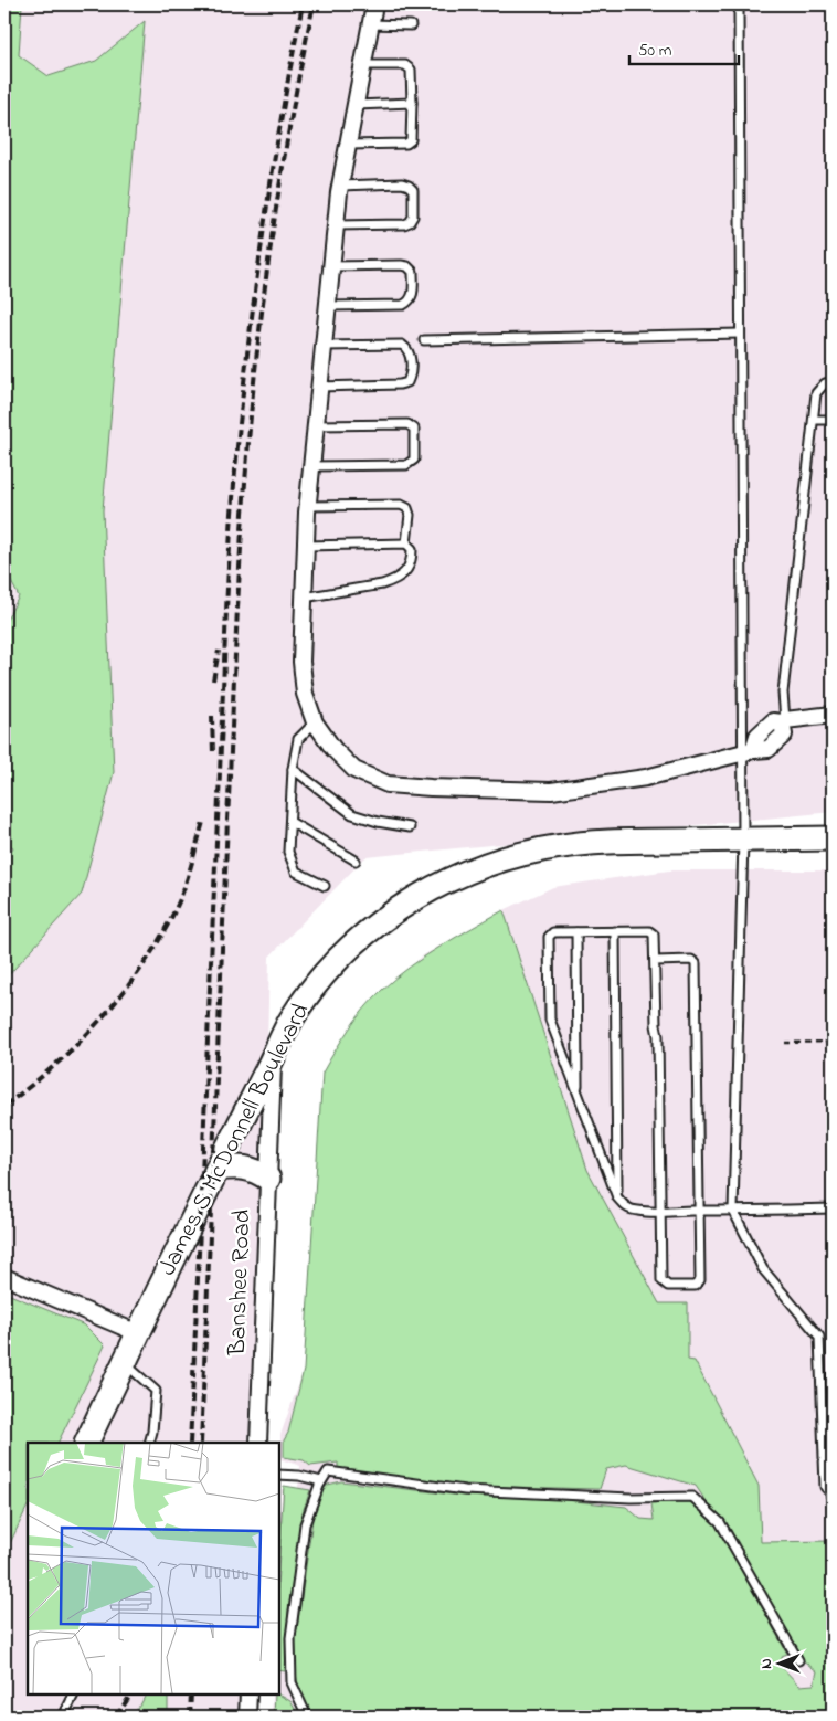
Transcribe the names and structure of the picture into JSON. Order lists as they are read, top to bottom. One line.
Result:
{"streets":{"main road":["James S McDonnell Boulevard"],"street":["Banshee Road"]},"crossings":[["James S McDonnell Boulevard","Banshee Road"]],"scale_bar":"50 m","north":"left"}
